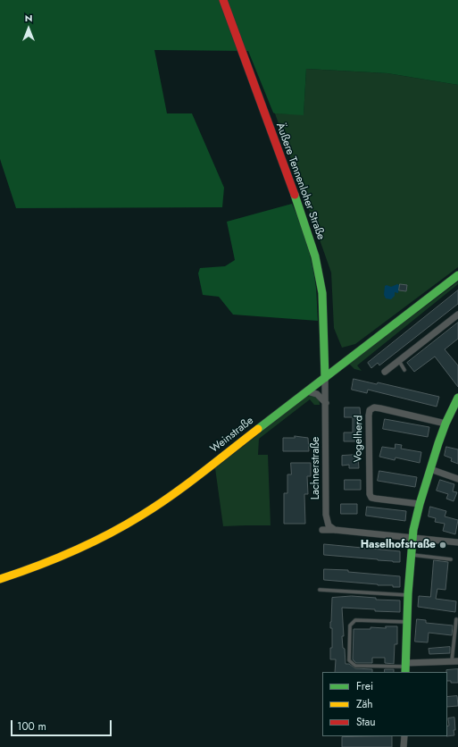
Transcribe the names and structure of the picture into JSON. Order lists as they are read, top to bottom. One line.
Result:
{"streets":{"street":["Äußere Tennenloher Straße","Weinstraße","Vogelherd","Lachnerstraße"]},"crossings":[["Äußere Tennenloher Straße","Weinstraße"],["Äußere Tennenloher Straße","Lachnerstraße"],["Weinstraße","Lachnerstraße"]],"places":["Haselhofstraße"],"legend":["Frei","Zäh","Stau"],"scale_bar":"100 m","north":"top"}
